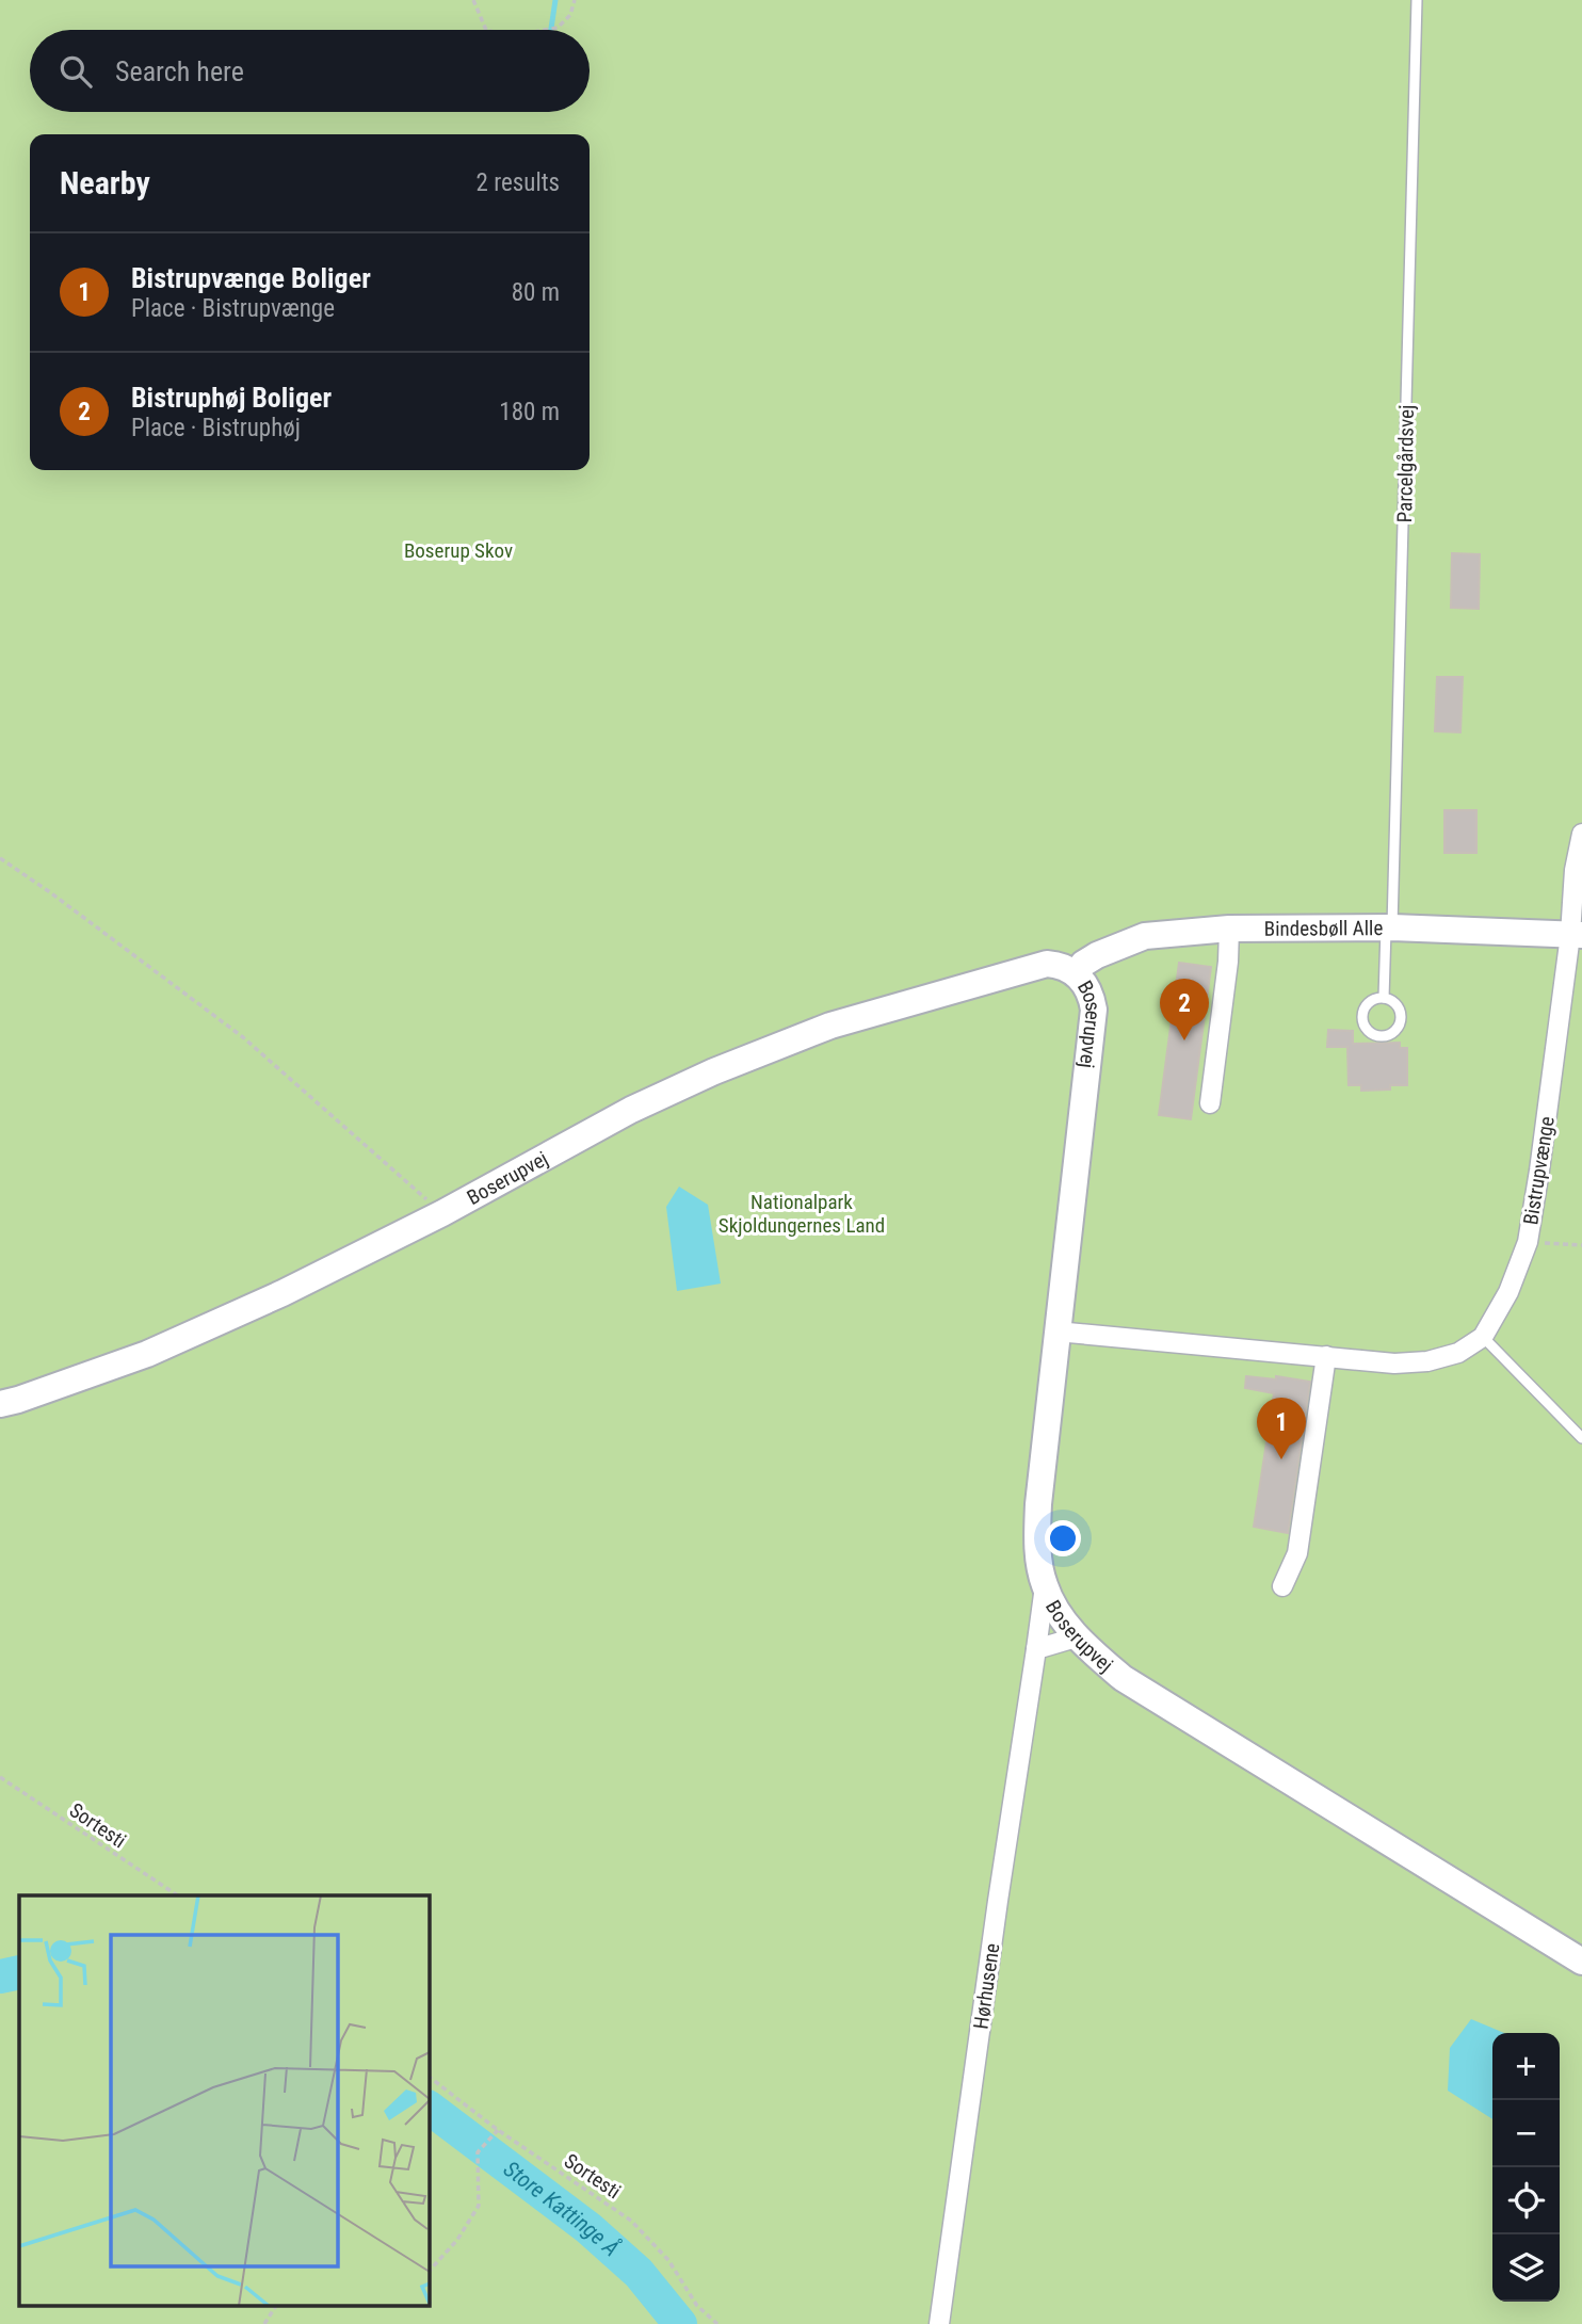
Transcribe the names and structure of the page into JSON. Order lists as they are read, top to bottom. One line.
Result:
{"streets":{"street":["Bindesbøll Alle","Boserupvej","Bistrupvænge","Hørhusene"],"lane":["Parcelgårdsvej"],"path":["Sortesti"]},"crossings":[["Parcelgårdsvej","Bindesbøll Alle"],["Bindesbøll Alle","Boserupvej"],["Bindesbøll Alle","Bistrupvænge"],["Boserupvej","Hørhusene"]],"water":["Store Kattinge Å"],"parks":["Boserup Skov","Nationalpark Skjoldungernes Land"],"page":{"search":"Search here","heading":["Nearby","2 results"],"list":[{"mark":"1","name":"Bistrupvænge Boliger","note":"Place · Bistrupvænge","value":"80 m"},{"mark":"2","name":"Bistruphøj Boliger","note":"Place · Bistruphøj","value":"180 m"}],"pins":["2","1"],"map_buttons":["+","−"]}}
